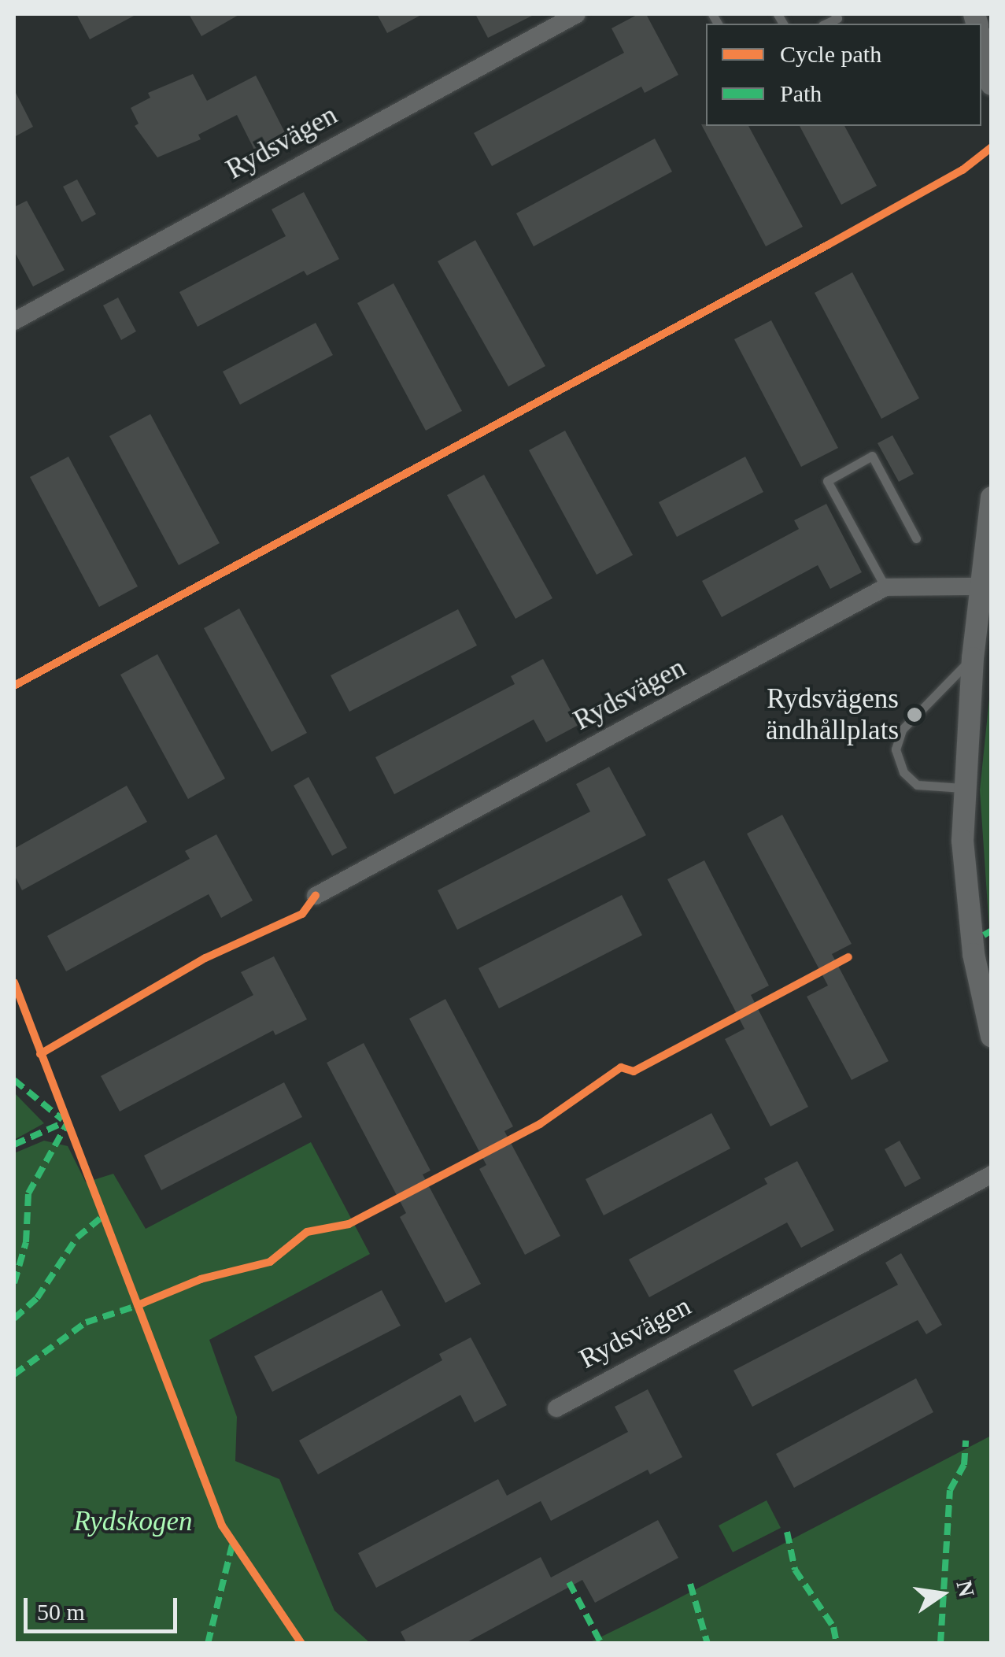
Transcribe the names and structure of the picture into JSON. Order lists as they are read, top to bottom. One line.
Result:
{"streets":{"street":["Rydsvägen"]},"parks":["Rydskogen"],"places":["Rydsvägens ändhållplats"],"legend":["Cycle path","Path"],"scale_bar":"50 m","north":"right"}
